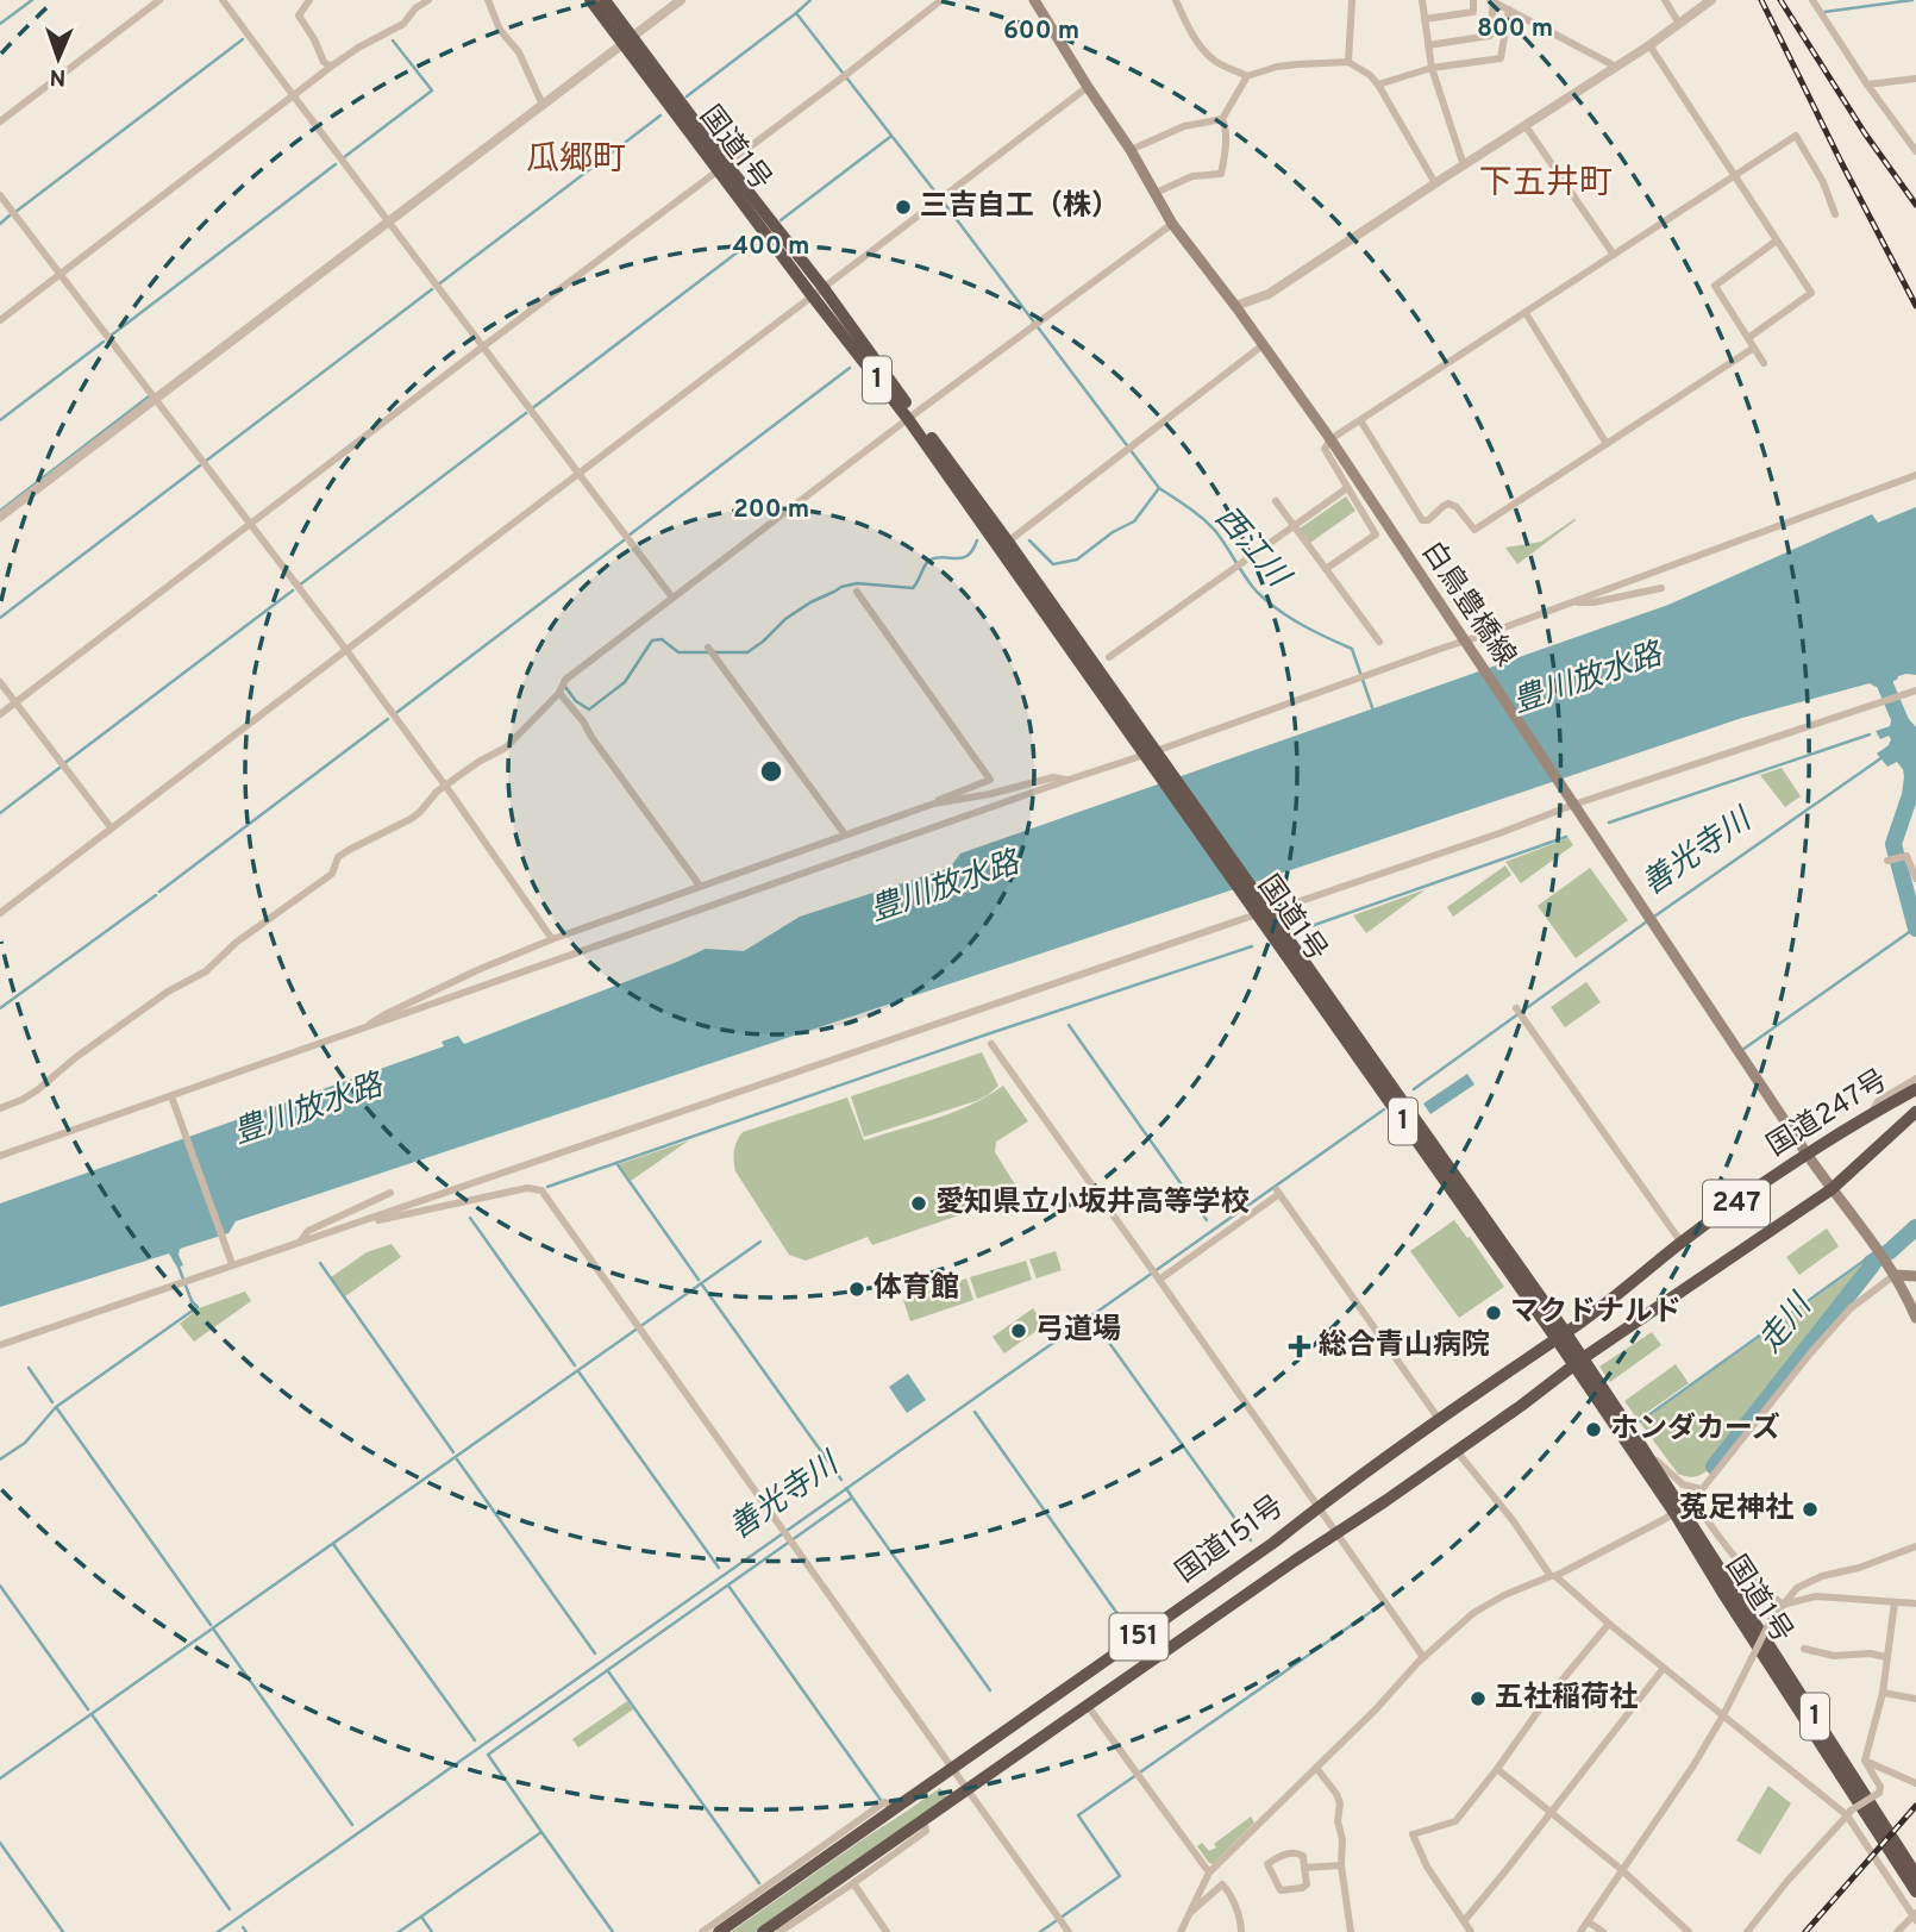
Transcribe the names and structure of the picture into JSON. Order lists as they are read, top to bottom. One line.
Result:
{"streets":{"highway":["国道1号","1","国道247号","247","国道151号","151"],"main road":["白鳥豊橋線"]},"crossings":[["国道1号","国道247号"],["国道1号","国道151号"],["白鳥豊橋線","国道247号"],["国道247号","国道151号"]],"districts":["瓜郷町","下五井町"],"water":["西江川","豊川放水路","善光寺川","走川"],"places":{"other":["三吉自工（株）","愛知県立小坂井高等学校","体育館","マクドナルド","弓道場","ホンダカーズ","菟足神社","五社稲荷社"],"health":["総合青山病院"]},"north":"bottom","rings":["800 m","600 m","400 m","200 m"]}
